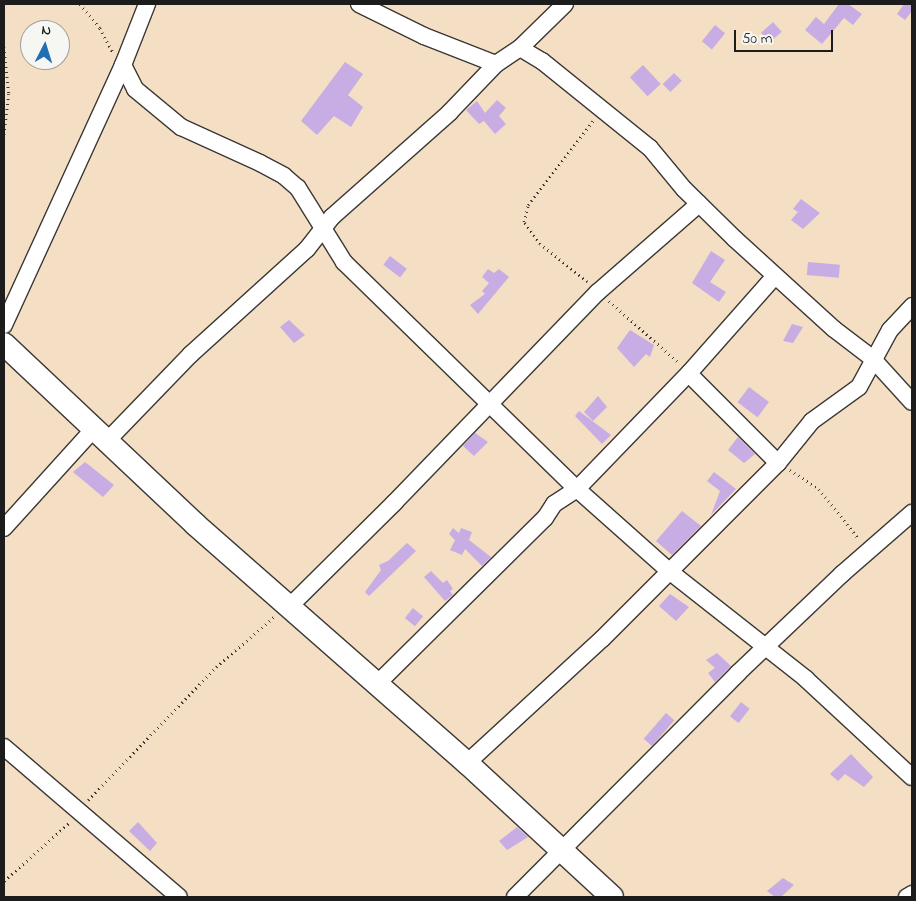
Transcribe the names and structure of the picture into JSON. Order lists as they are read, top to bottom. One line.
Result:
{"scale_bar":"50 m","north":"top"}
